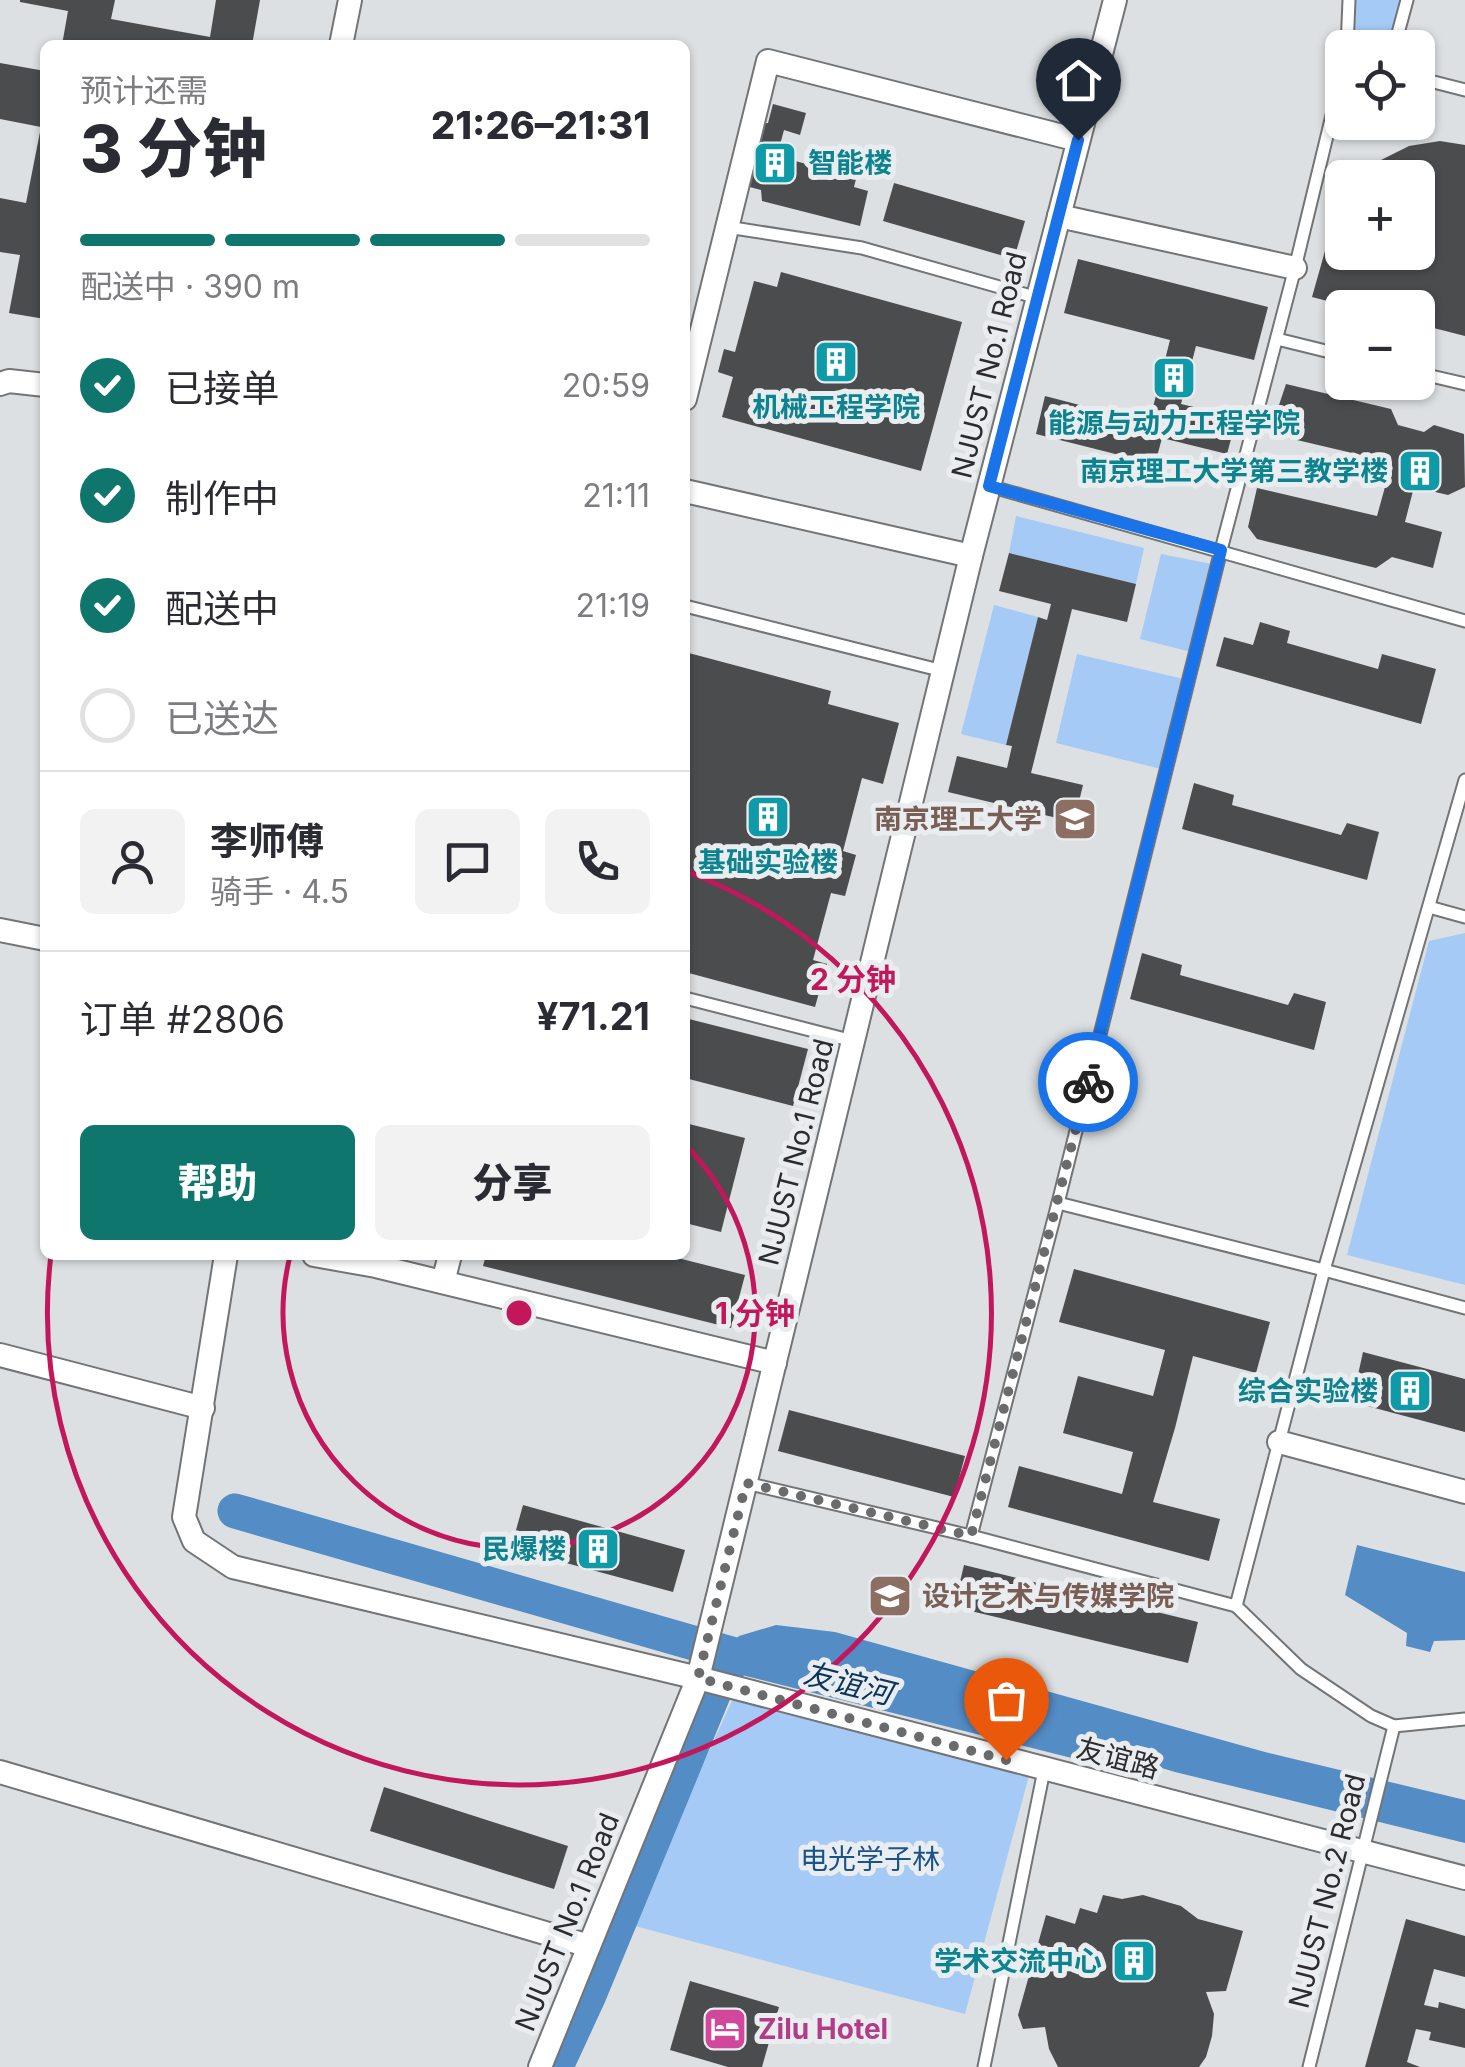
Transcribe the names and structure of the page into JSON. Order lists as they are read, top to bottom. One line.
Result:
{"streets":{"street":["NJUST No.1 Road","友谊路"],"lane":["NJUST No.2 Road"]},"crossings":[["NJUST No.1 Road","友谊路"],["友谊路","NJUST No.2 Road"]],"water":["友谊河"],"parks":["电光学子林"],"places":{"building":["智能楼","机械工程学院","能源与动力工程学院","南京理工大学第三教学楼","基础实验楼","综合实验楼","民爆楼","学术交流中心"],"school or university":["南京理工大学","设计艺术与传媒学院"],"hotel":["Zilu Hotel"]},"page":{"map_buttons":["+","−"],"heading":["3 分钟","预计还需","21:26–21:31"],"panel":["李师傅","骑手 · 4.5","订单 #2806","¥71.21"],"bar":"配送中 · 390 m","list":[["已接单","20:59"],["制作中","21:11"],["配送中","21:19"],"已送达"],"buttons":["帮助","分享"]},"rings":["2 分钟","1 分钟"]}
